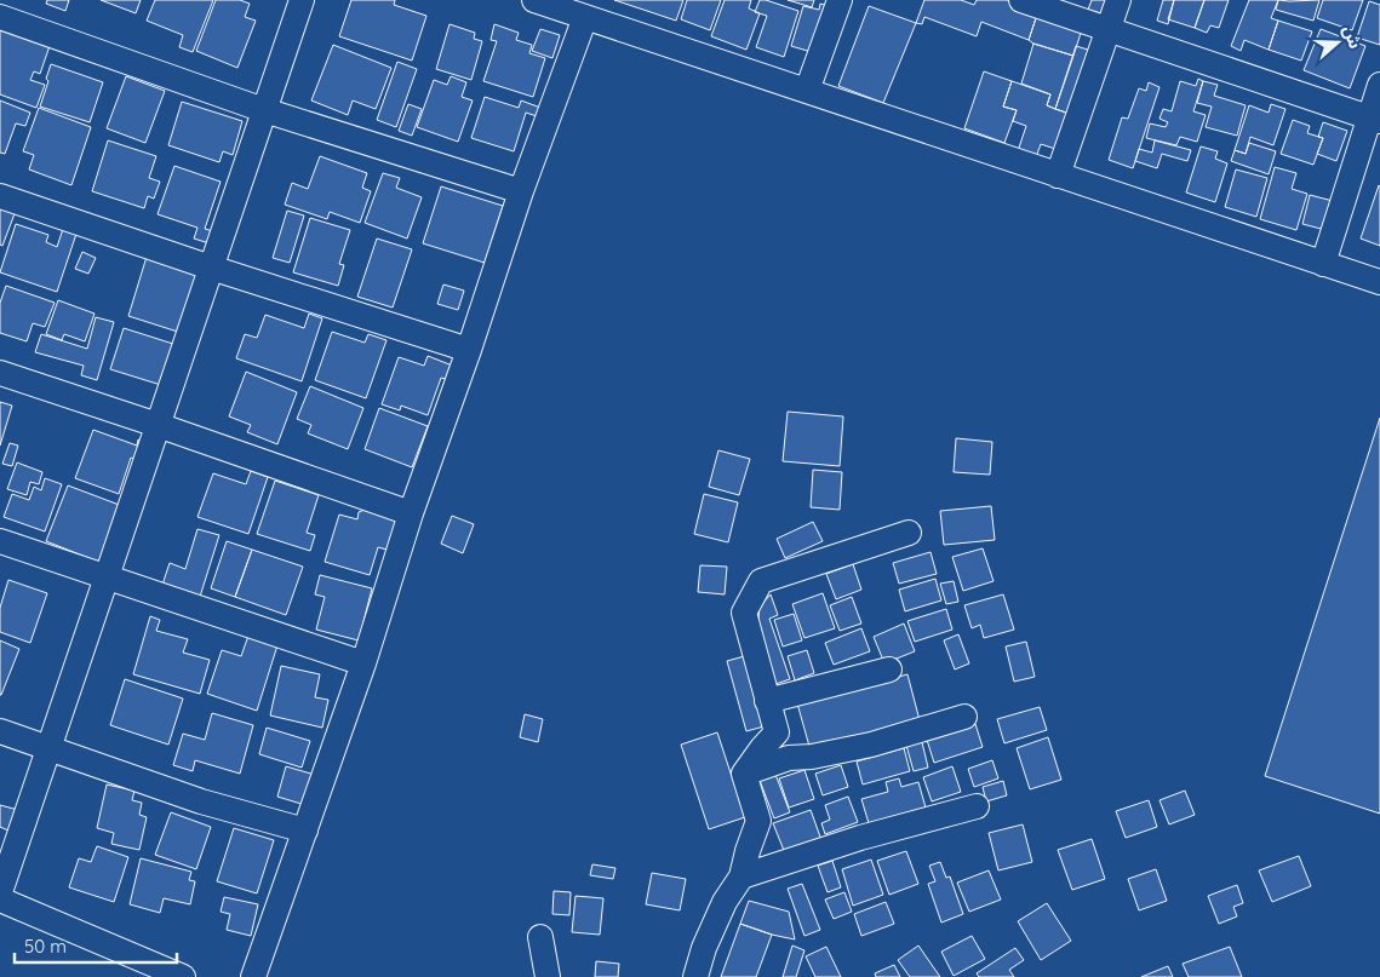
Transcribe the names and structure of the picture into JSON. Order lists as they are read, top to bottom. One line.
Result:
{"scale_bar":"50 m","north":"right"}
